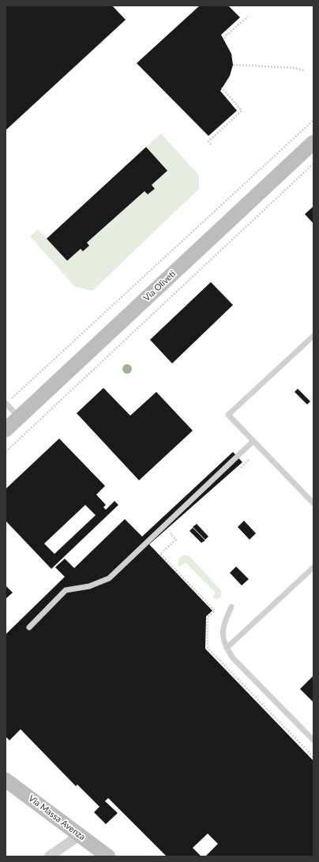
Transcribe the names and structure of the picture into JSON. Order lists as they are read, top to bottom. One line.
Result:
{"streets":{"main road":["Via Oliveti","Via Massa Avenza"]}}
